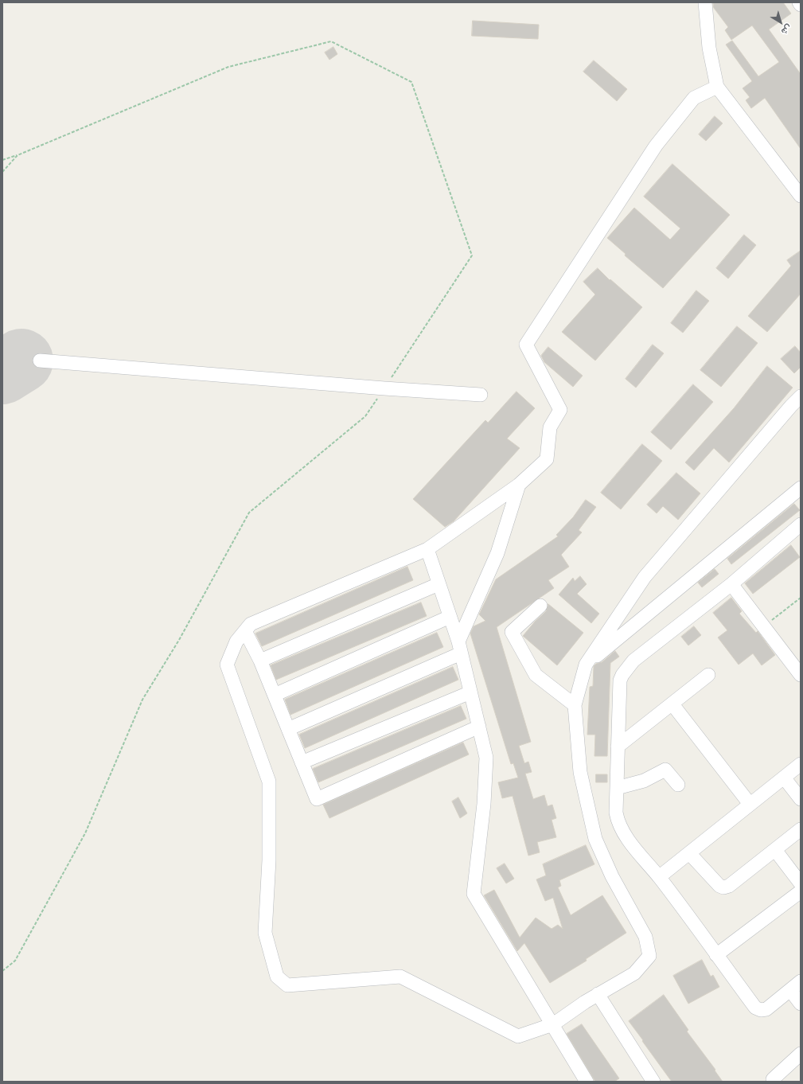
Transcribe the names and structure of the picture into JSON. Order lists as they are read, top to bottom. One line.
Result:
{"north":"bottom right"}
